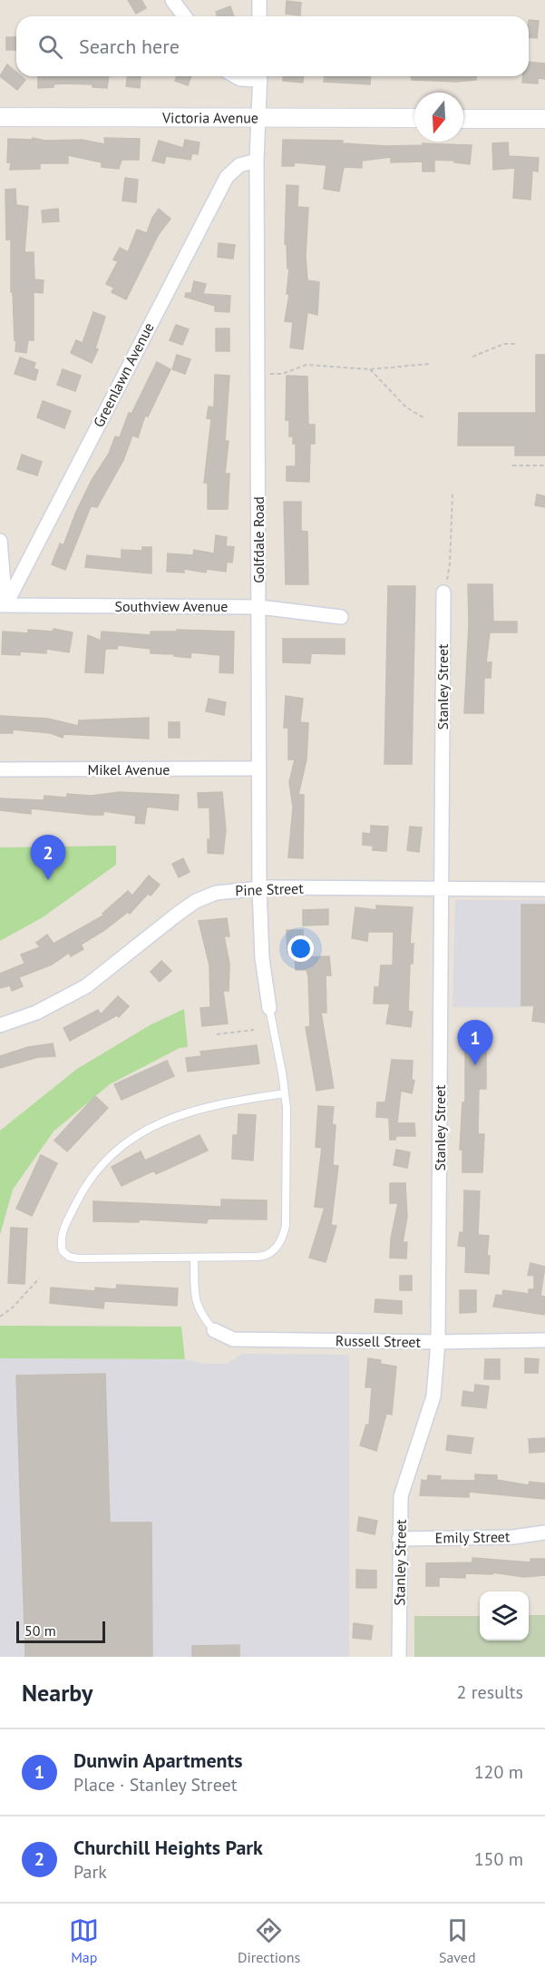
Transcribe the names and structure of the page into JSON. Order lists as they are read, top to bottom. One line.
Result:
{"streets":{"street":["Victoria Avenue","Greenlawn Avenue","Golfdale Road","Southview Avenue","Stanley Street","Mikel Avenue","Pine Street","Russell Street","Emily Street"]},"crossings":[["Victoria Avenue","Golfdale Road"],["Greenlawn Avenue","Golfdale Road"],["Greenlawn Avenue","Southview Avenue"],["Golfdale Road","Southview Avenue"],["Golfdale Road","Mikel Avenue"],["Golfdale Road","Pine Street"],["Stanley Street","Pine Street"],["Stanley Street","Russell Street"],["Stanley Street","Emily Street"]],"scale_bar":"50 m","north":"bottom","page":{"search":"Search here","pins":["2","1"],"scale":"50 m","heading":["Nearby","2 results"],"list":[{"mark":"1","name":"Dunwin Apartments","note":"Place · Stanley Street","value":"120 m"},{"mark":"2","name":"Churchill Heights Park","note":"Park","value":"150 m"}],"nav":["Map","Directions","Saved"]}}
